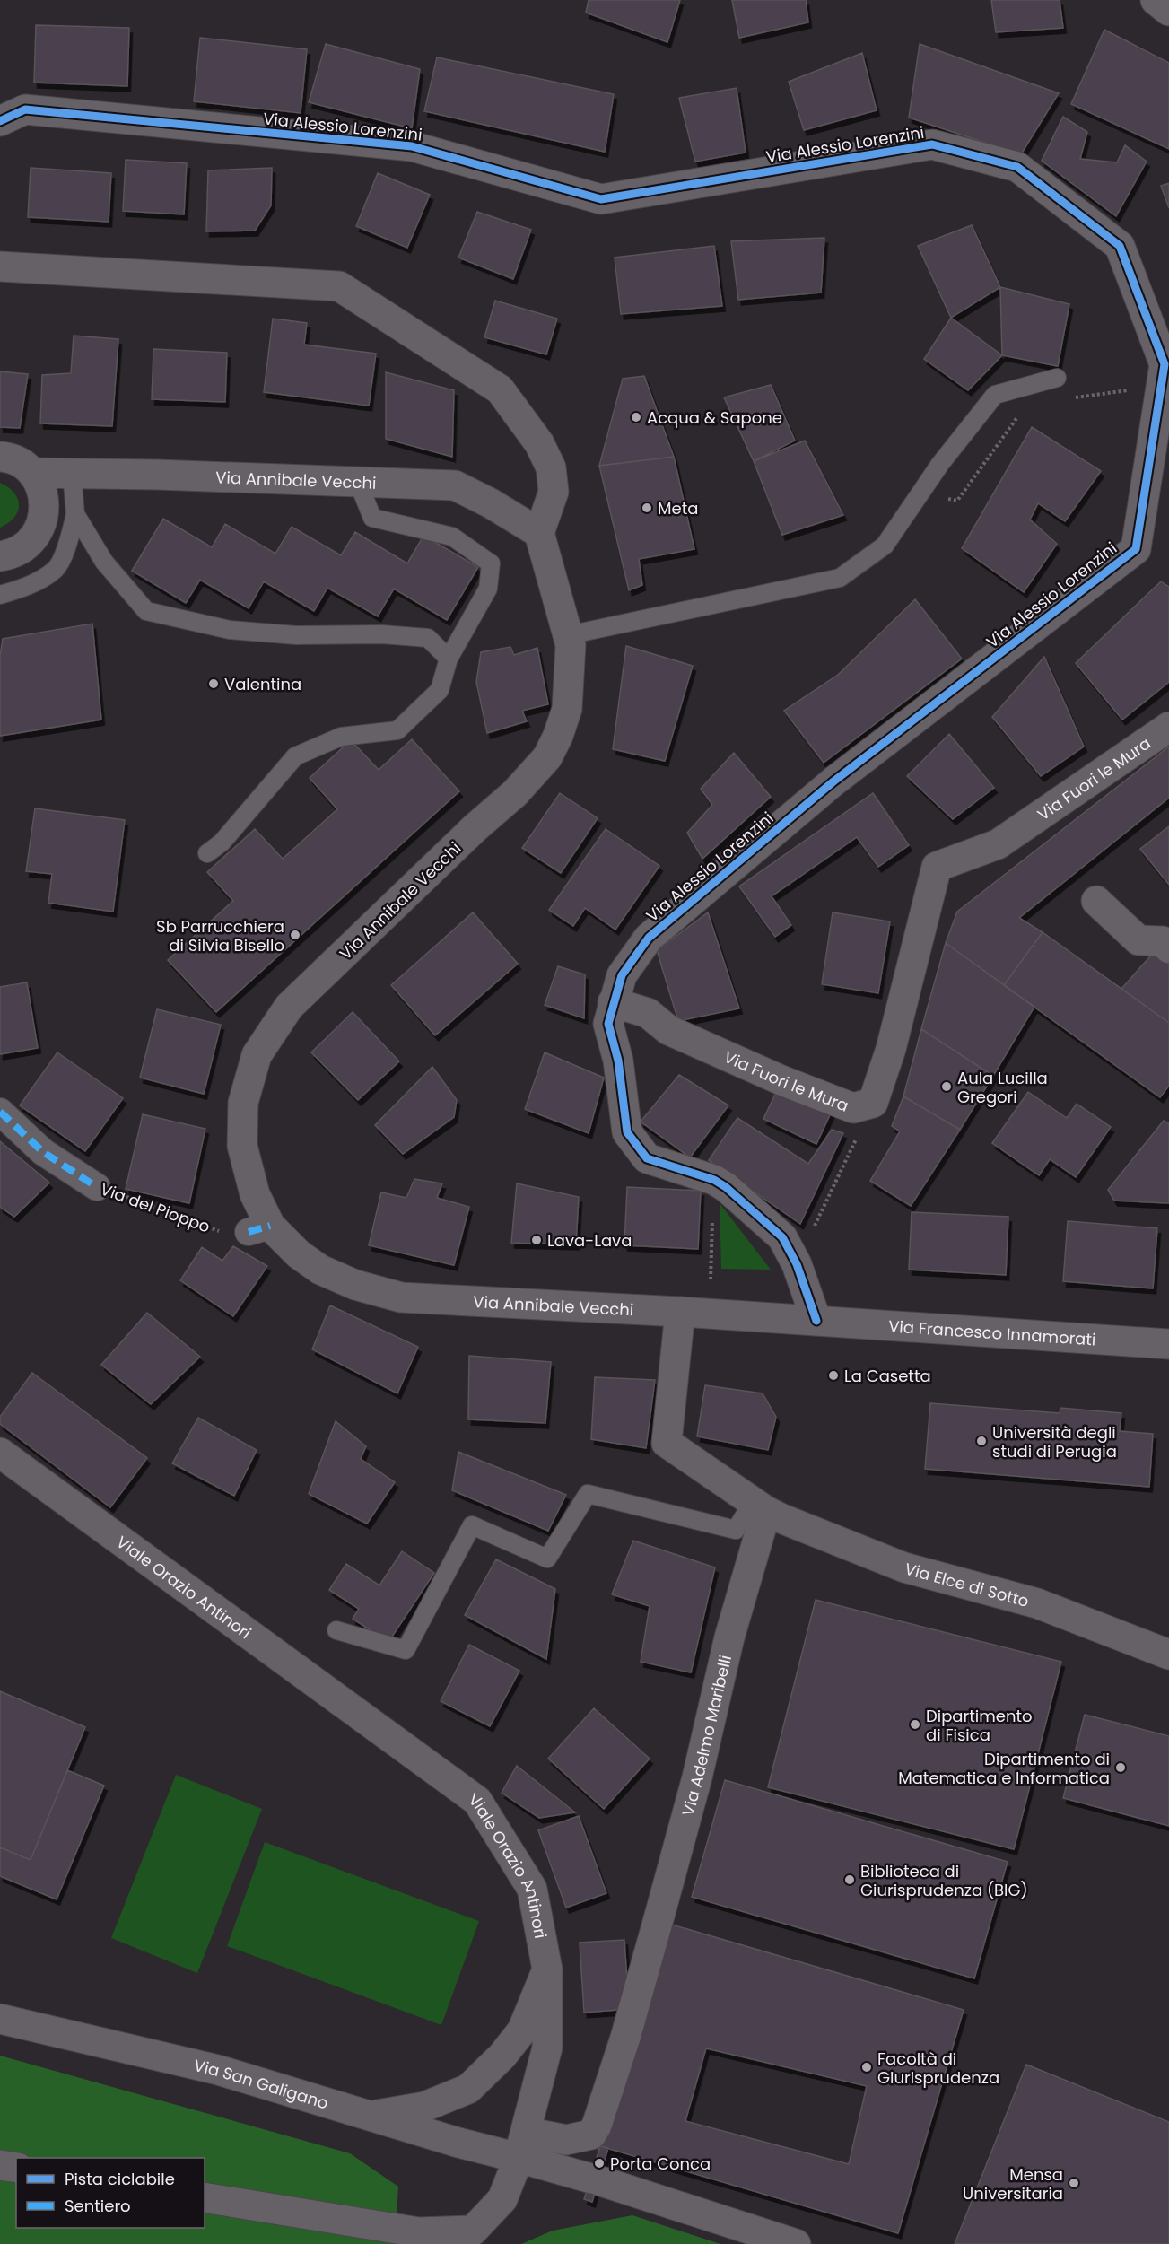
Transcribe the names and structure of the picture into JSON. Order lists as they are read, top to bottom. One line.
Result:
{"streets":{"street":["Via Alessio Lorenzini","Via Annibale Vecchi","Via Fuori le Mura","Via del Pioppo","Via Francesco Innamorati","Via Elce di Sotto","Viale Orazio Antinori","Via Adelmo Maribelli","Via San Galigano"]},"crossings":[["Via Alessio Lorenzini","Via Fuori le Mura"],["Via Annibale Vecchi","Via del Pioppo"],["Via Annibale Vecchi","Via Francesco Innamorati"],["Via Elce di Sotto","Via Adelmo Maribelli"],["Viale Orazio Antinori","Via Adelmo Maribelli"],["Viale Orazio Antinori","Via San Galigano"],["Via Adelmo Maribelli","Via San Galigano"]],"places":["Acqua & Sapone","Meta","Valentina","Sb Parrucchiera di Silvia Bisello","Aula Lucilla Gregori","Lava-Lava","La Casetta","Università degli studi di Perugia","Dipartimento di Fisica","Dipartimento di Matematica e Informatica","Biblioteca di Giurisprudenza (BIG)","Facoltà di Giurisprudenza","Porta Conca","Mensa Universitaria"],"legend":["Pista ciclabile","Sentiero"]}
